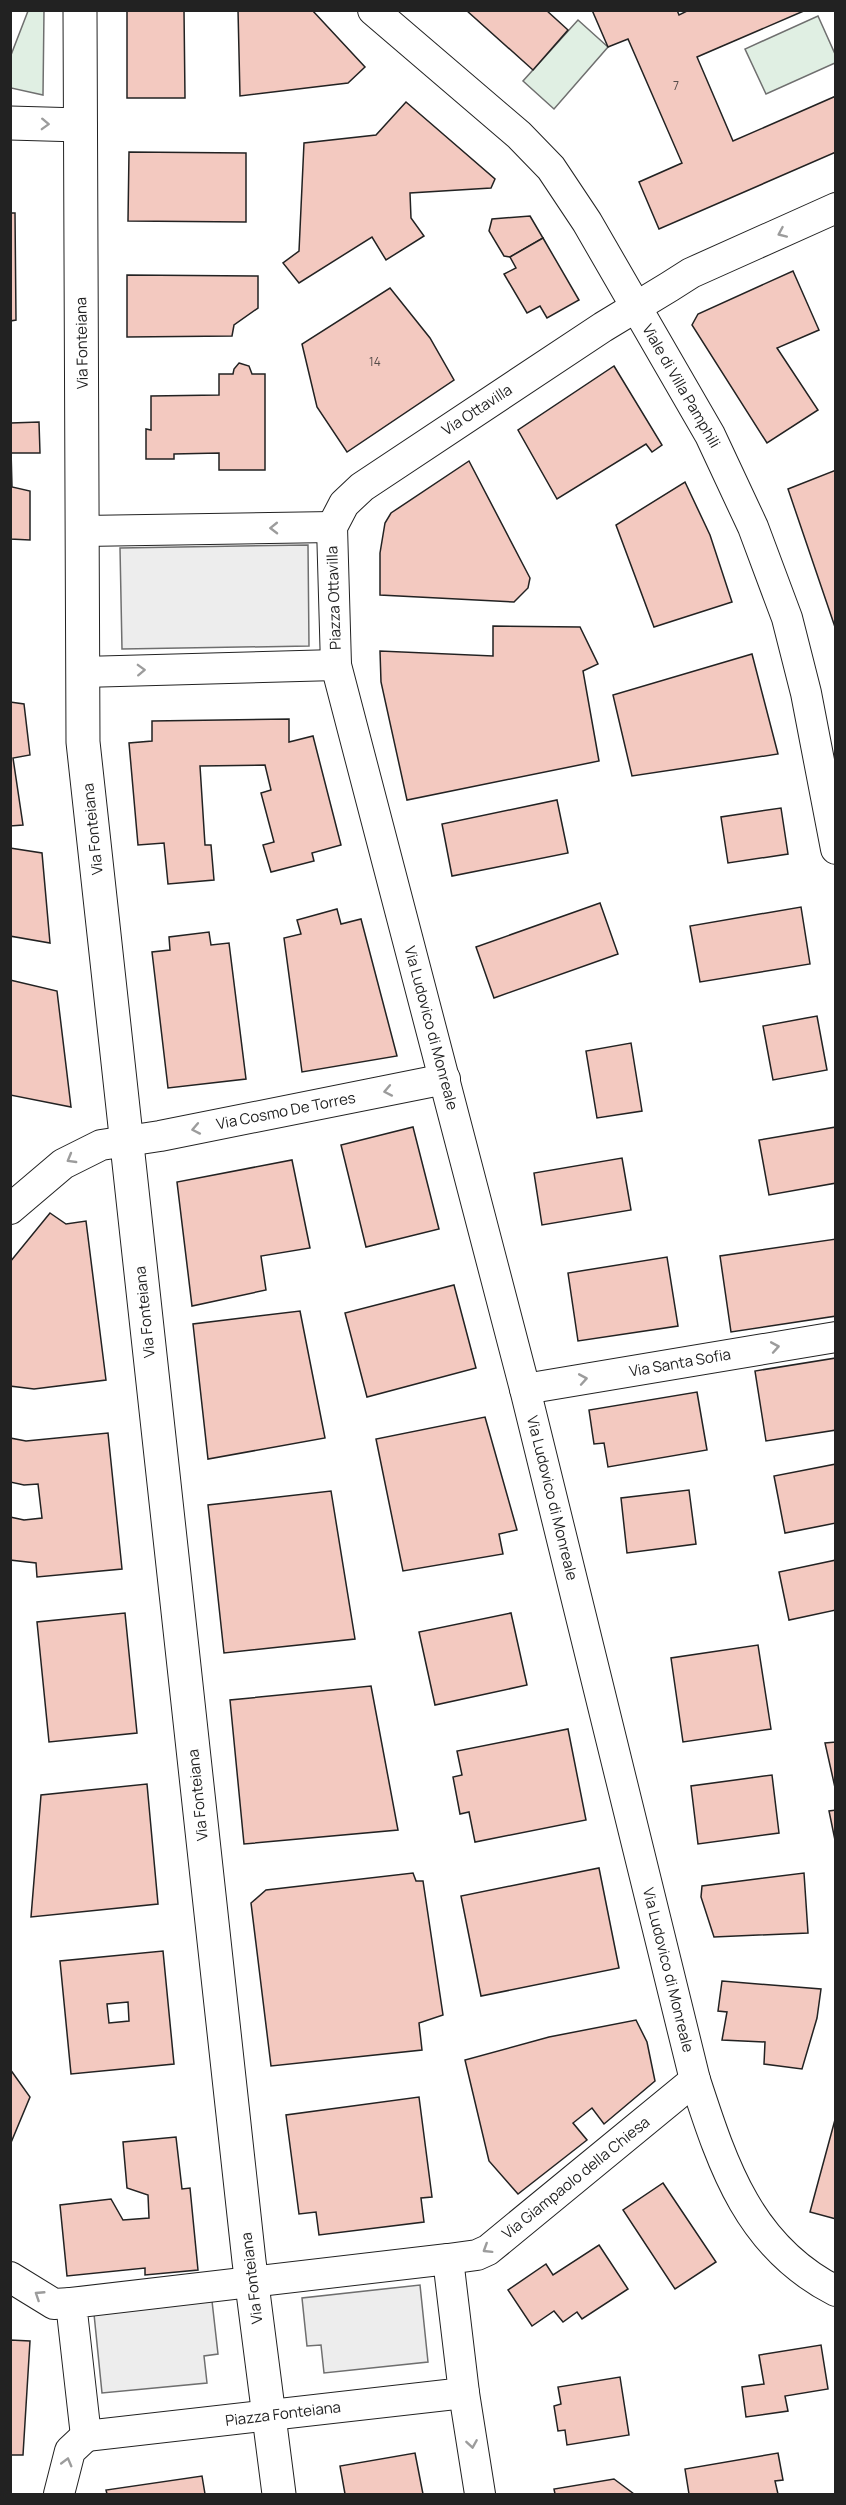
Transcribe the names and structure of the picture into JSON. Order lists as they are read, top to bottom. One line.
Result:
{"streets":{"street":["Via Fonteiana","Viale di Villa Pamphili","Via Ottavilla","Piazza Ottavilla","Via Ludovico di Monreale","Via Cosmo De Torres","Via Santa Sofia","Via Giampaolo della Chiesa","Piazza Fonteiana"]},"crossings":[["Via Fonteiana","Piazza Ottavilla"],["Via Fonteiana","Via Cosmo De Torres"],["Via Fonteiana","Piazza Fonteiana"],["Viale di Villa Pamphili","Via Ottavilla"],["Via Ottavilla","Piazza Ottavilla"],["Piazza Ottavilla","Via Ludovico di Monreale"],["Via Ludovico di Monreale","Via Cosmo De Torres"],["Via Ludovico di Monreale","Via Santa Sofia"],["Via Ludovico di Monreale","Via Giampaolo della Chiesa"]],"one_way":["Via Ottavilla","Via Cosmo De Torres","Via Santa Sofia","Via Giampaolo della Chiesa"],"house_numbers":["7","14"]}
